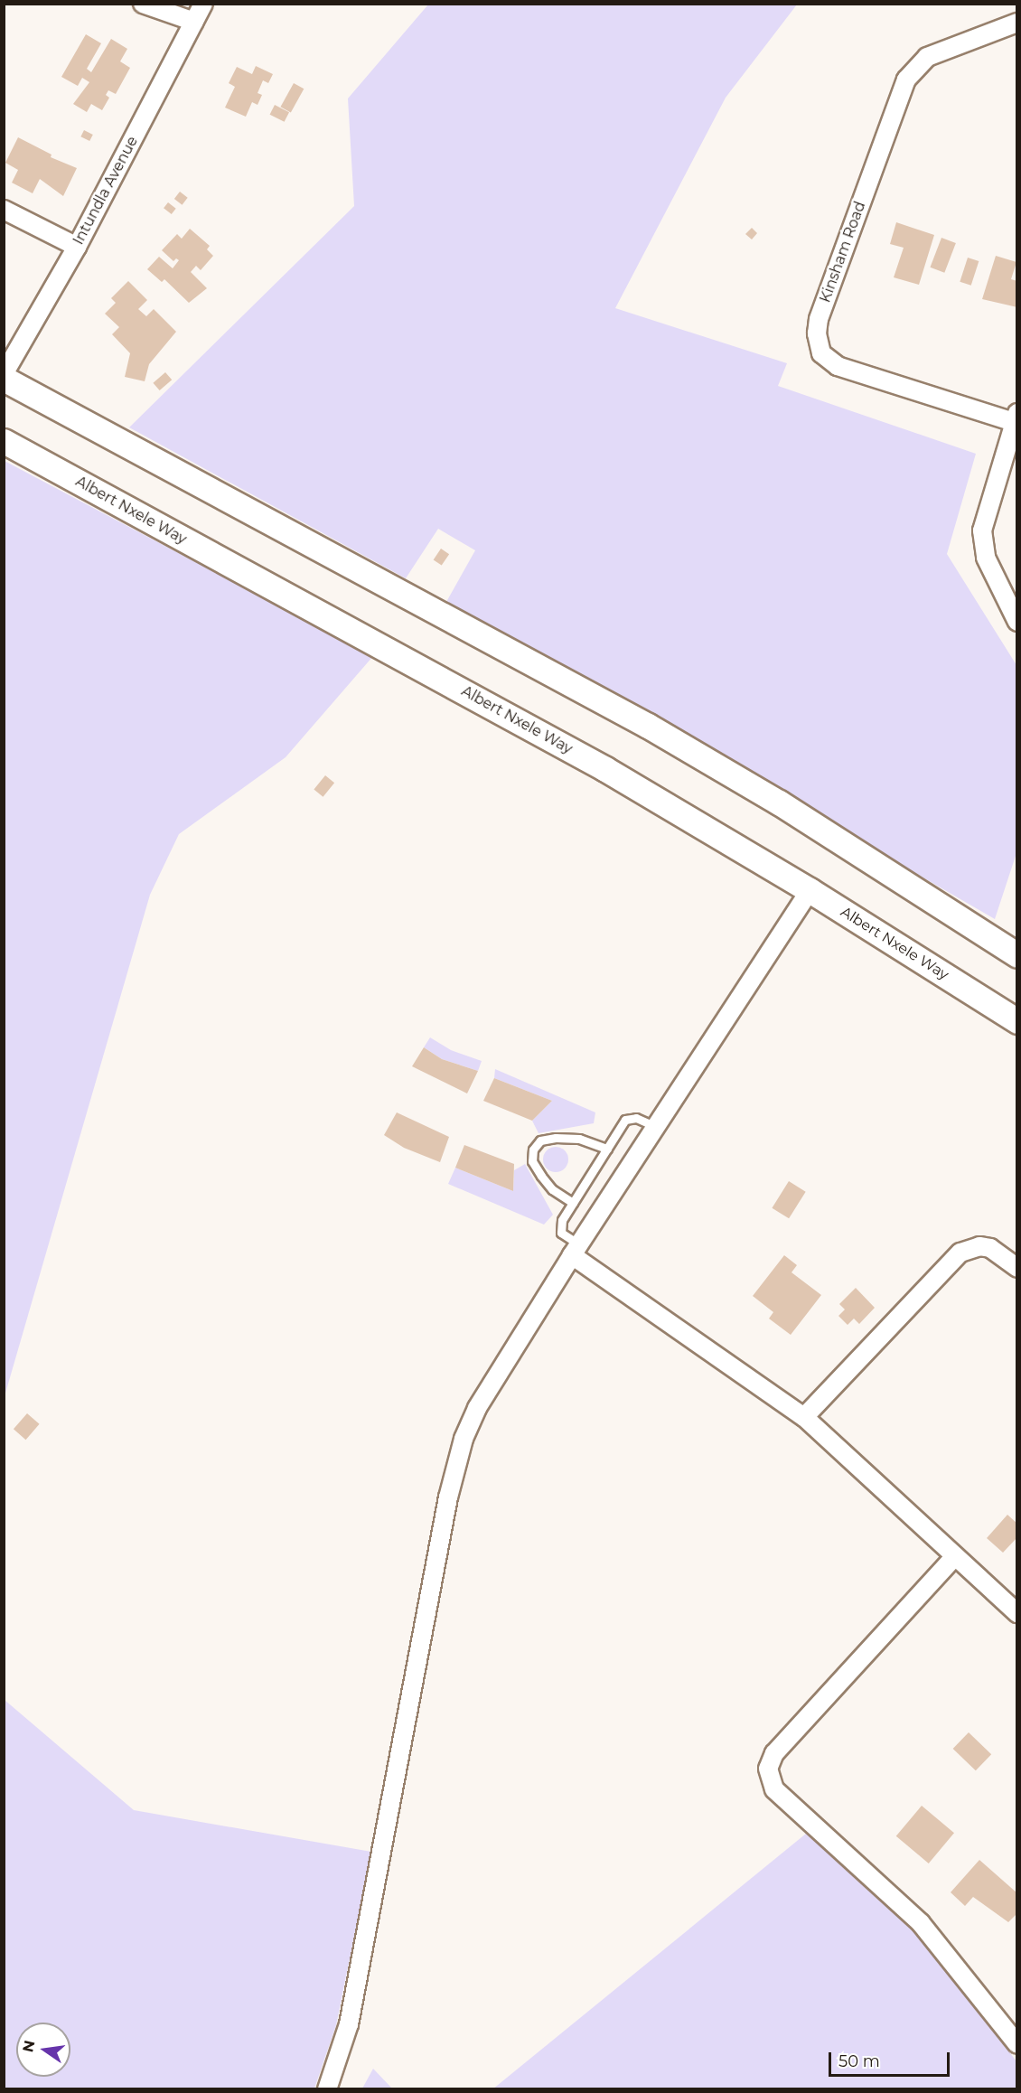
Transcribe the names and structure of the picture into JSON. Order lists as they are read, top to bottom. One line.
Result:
{"streets":{"main road":["Albert Nxele Way"],"street":["Intundla Avenue","Kinsham Road"]},"scale_bar":"50 m","north":"left"}
